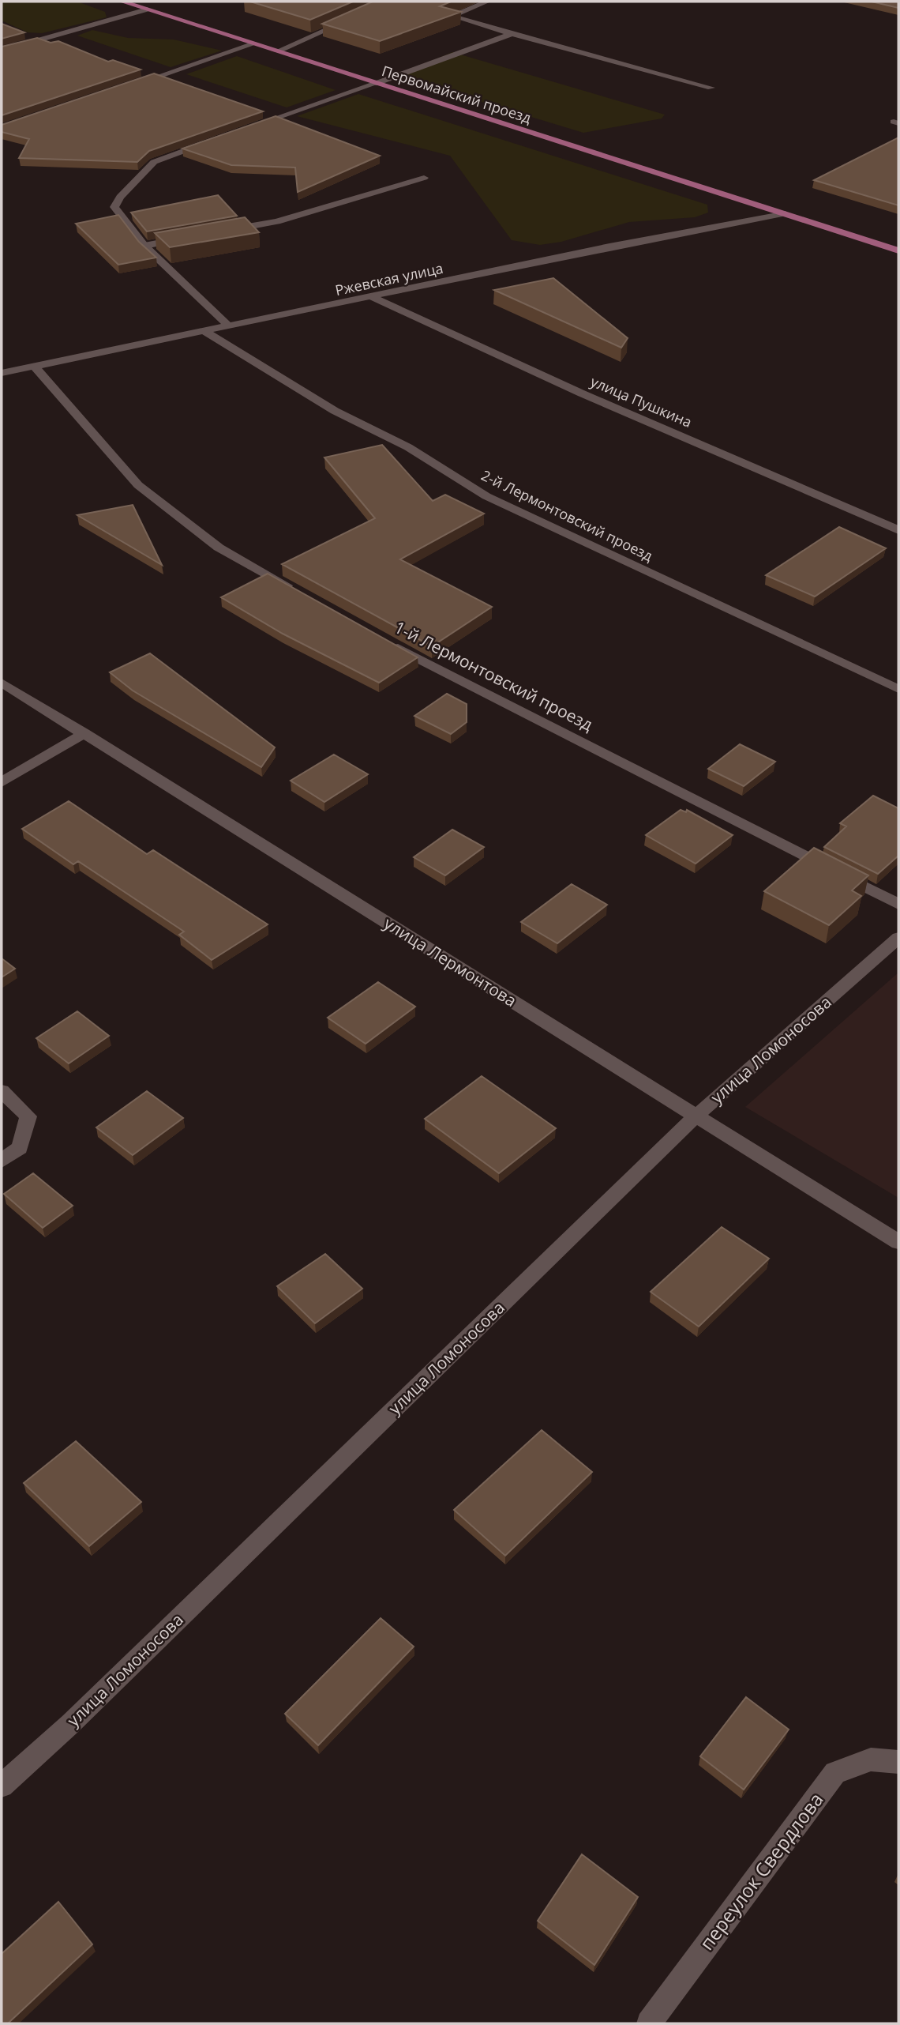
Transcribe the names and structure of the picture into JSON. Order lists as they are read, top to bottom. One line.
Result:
{"streets":{"main road":["Первомайский проезд"],"street":["Ржевская улица","улица Пушкина","2-й Лермонтовский проезд","1-й Лермонтовский проезд","улица Лермонтова","улица Ломоносова","переулок Свердлова"]},"crossings":[["Первомайский проезд","Ржевская улица"],["Ржевская улица","улица Пушкина"],["Ржевская улица","2-й Лермонтовский проезд"],["улица Лермонтова","улица Ломоносова"]]}
